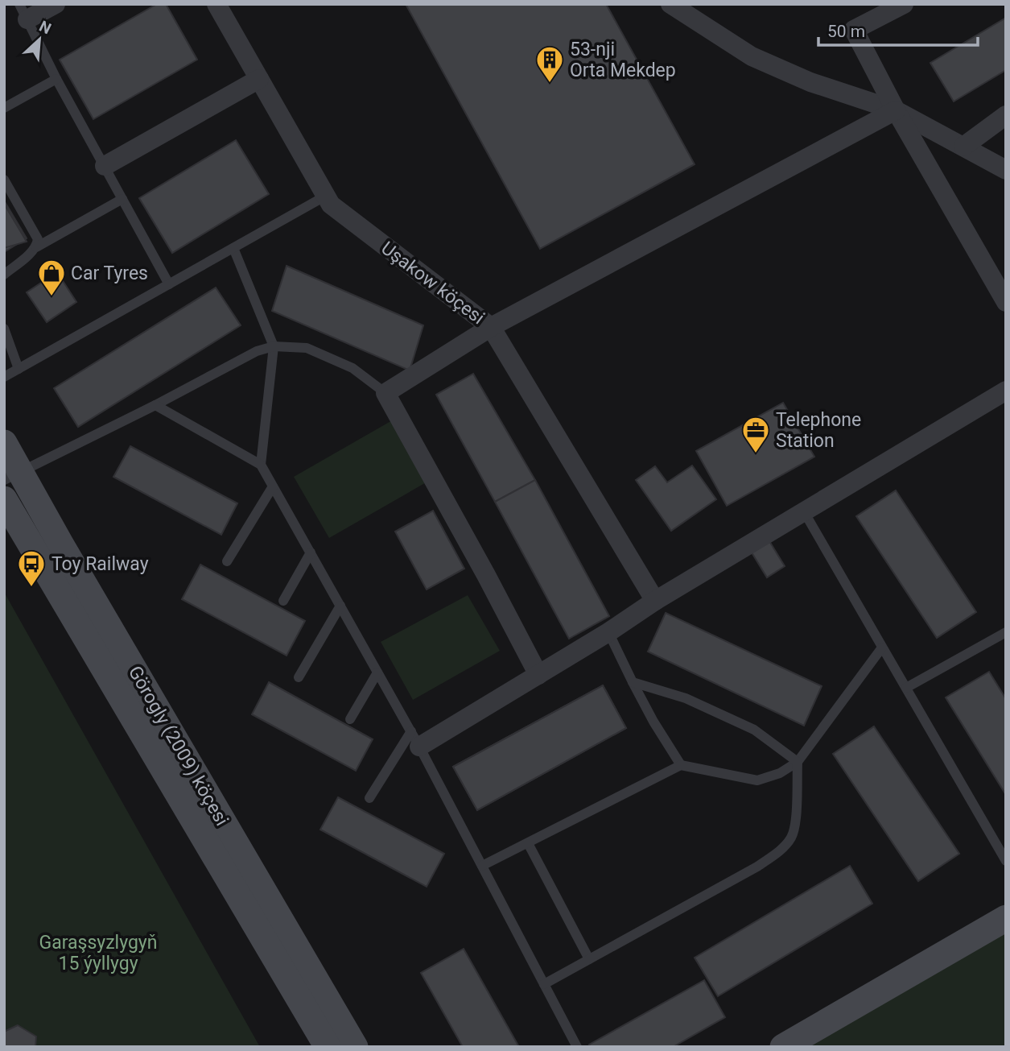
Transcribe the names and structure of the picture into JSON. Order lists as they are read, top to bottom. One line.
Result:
{"streets":{"street":["Uşakow köçesi","Görogly (2009) köçesi"]},"parks":["Garaşsyzlygyň 15 ýyllygy"],"places":{"building":["53-nji Orta Mekdep"],"shop":["Car Tyres"],"office":["Telephone Station"],"bus stop":["Toy Railway"]},"scale_bar":"50 m","north":"top right"}
